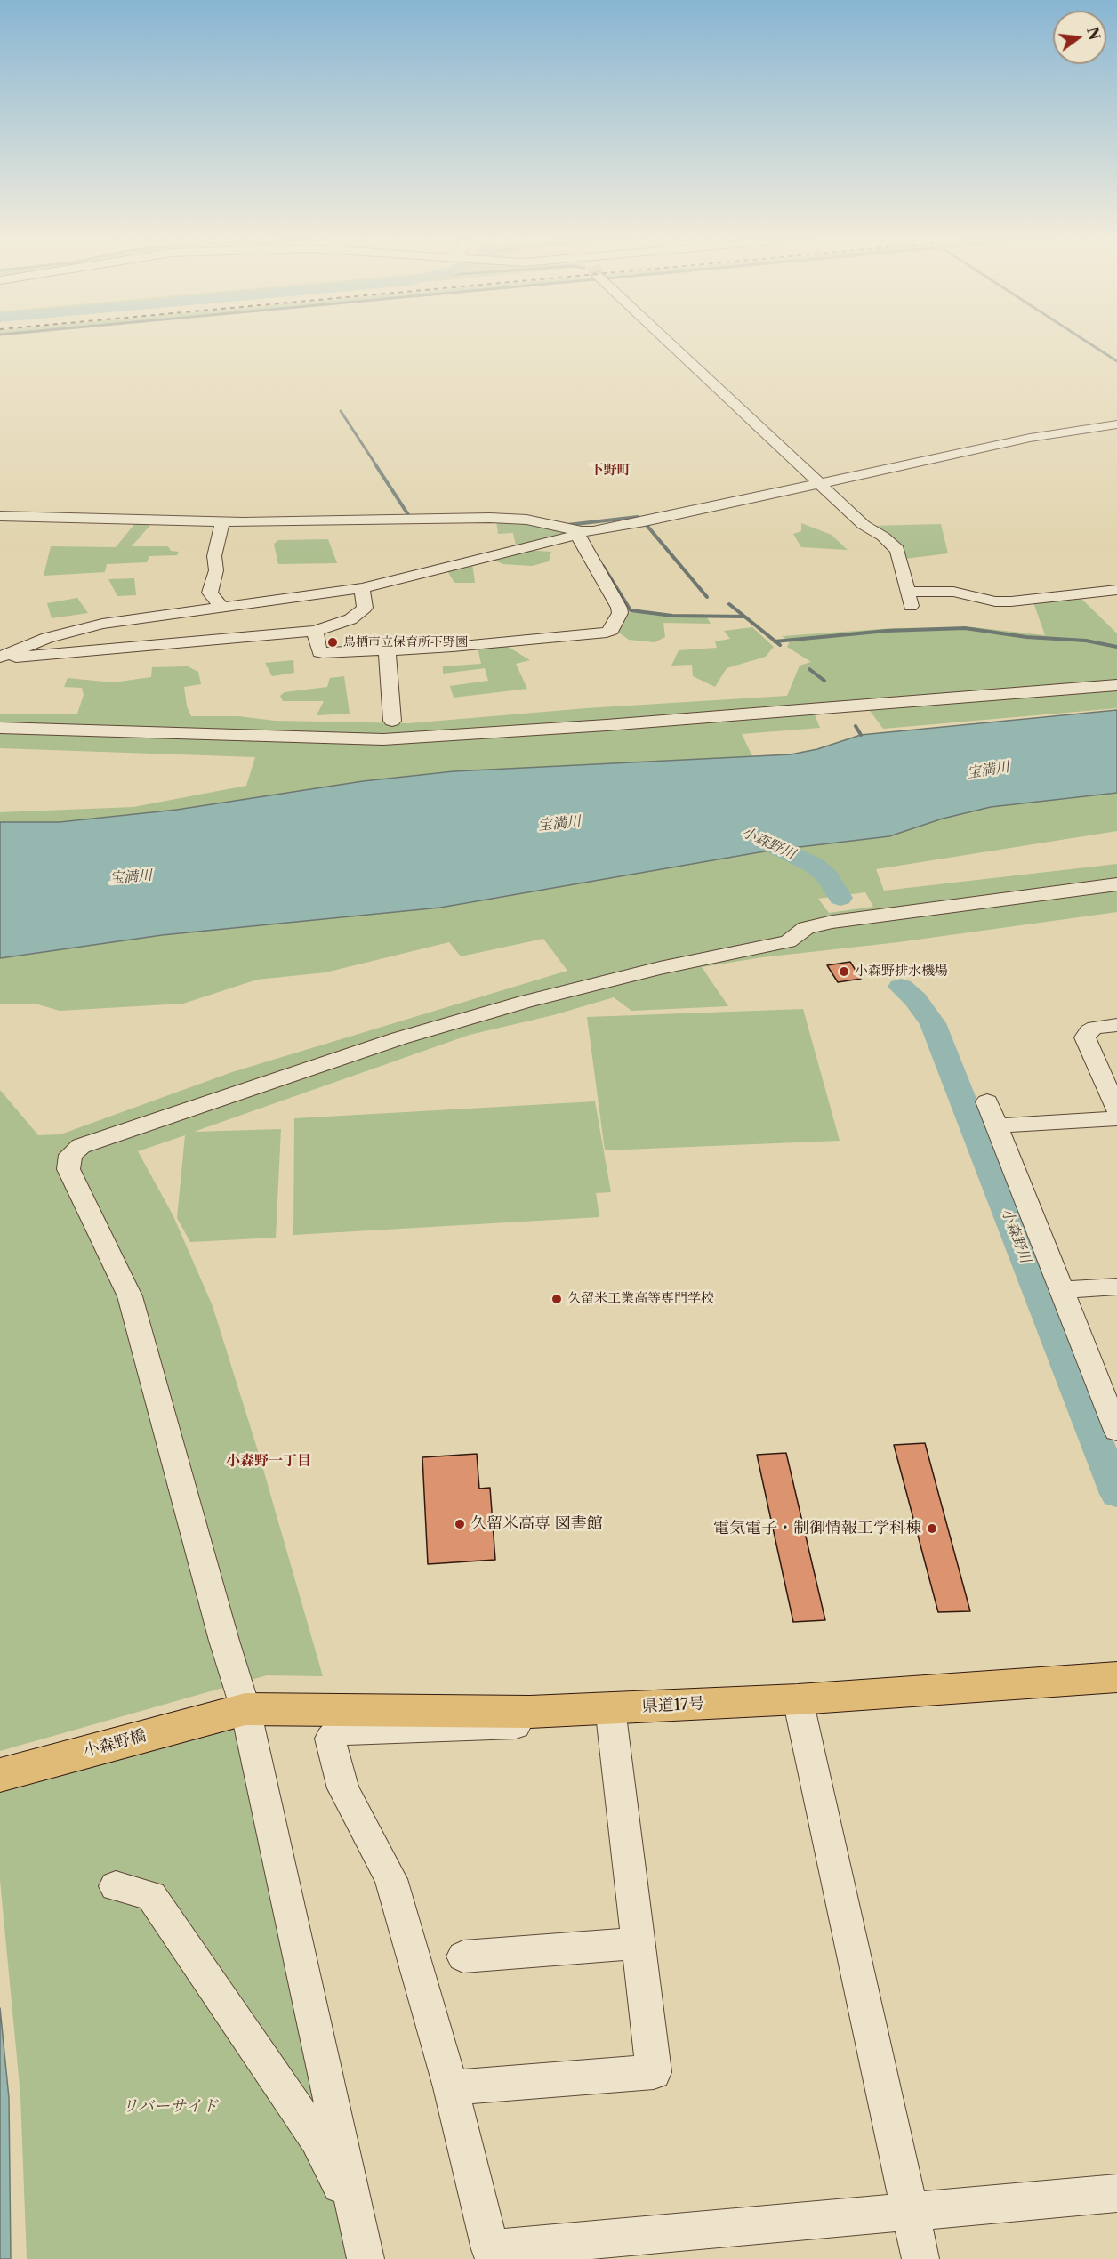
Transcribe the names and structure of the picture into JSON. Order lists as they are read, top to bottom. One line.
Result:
{"streets":{"main road":["県道17号","小森野橋"]},"crossings":[["県道17号","小森野橋"]],"districts":["下野町","小森野一丁目"],"water":["宝満川","小森野川"],"parks":["リバーサイド"],"places":["鳥栖市立保育所下野園","小森野排水機場","久留米工業高等専門学校","久留米高専 図書館","電気電子・制御情報工学科棟"],"north":"right"}
